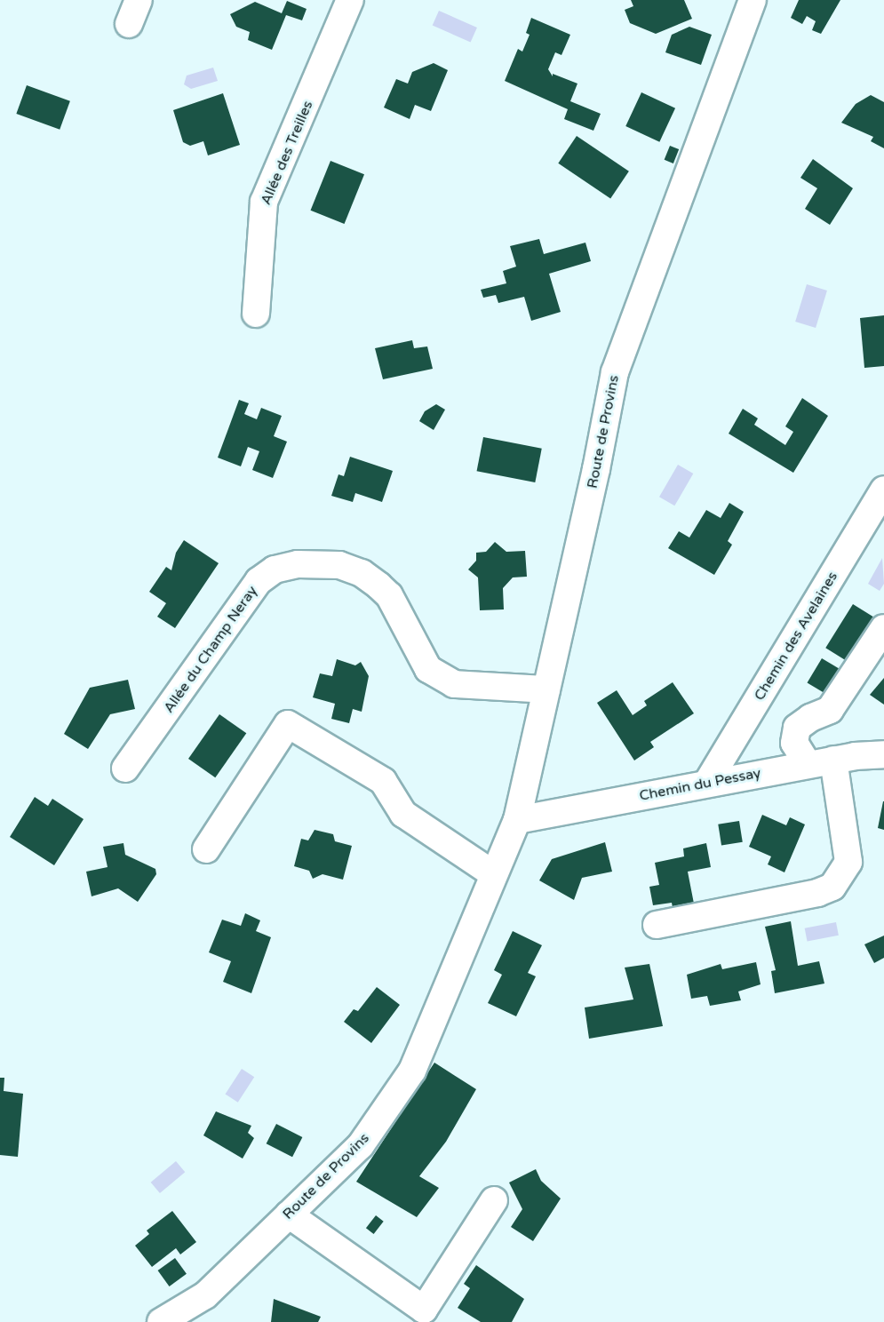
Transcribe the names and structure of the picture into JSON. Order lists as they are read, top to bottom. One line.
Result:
{"streets":{"street":["Allée des Treilles","Route de Provins","Chemin des Avelaines","Allée du Champ Neray","Chemin du Pessay"]},"crossings":[["Route de Provins","Allée du Champ Neray"],["Route de Provins","Chemin du Pessay"],["Chemin des Avelaines","Chemin du Pessay"]]}
